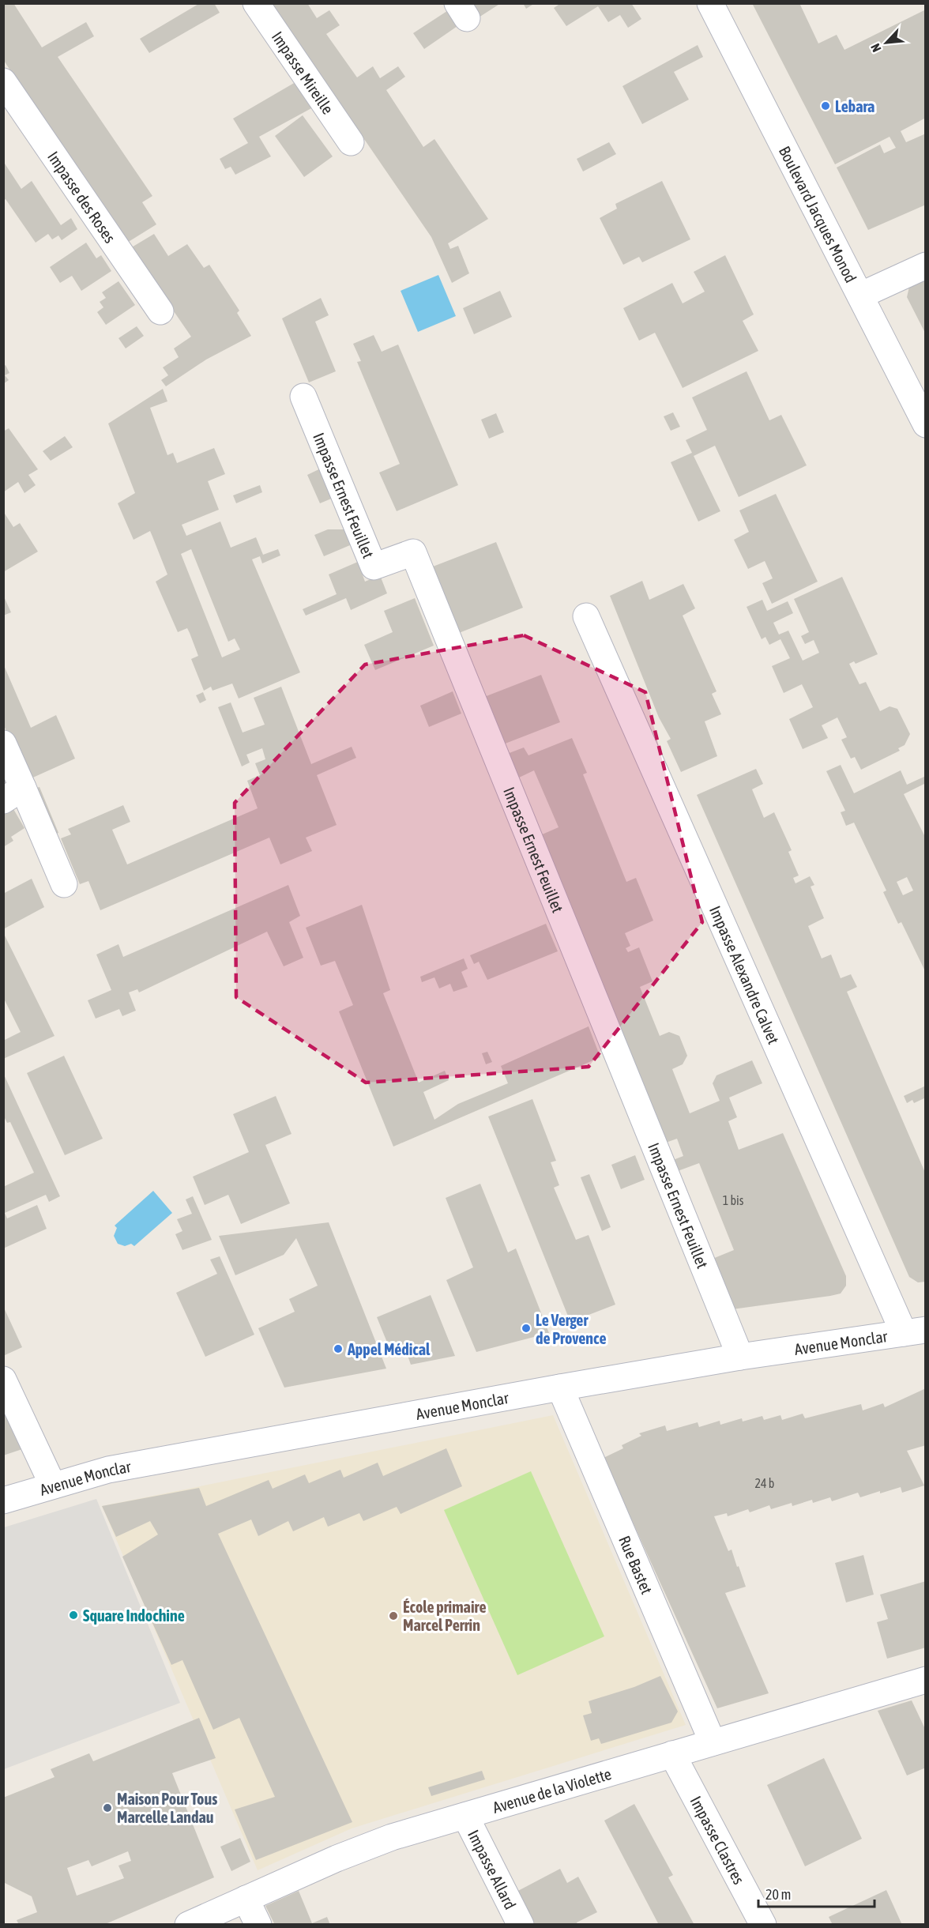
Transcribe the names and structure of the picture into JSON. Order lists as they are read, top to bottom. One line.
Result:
{"streets":{"street":["Impasse Mireille","Impasse des Roses","Boulevard Jacques Monod","Impasse Ernest Feuillet","Impasse Alexandre Calvet","Avenue Monclar","Rue Bastet","Avenue de la Violette","Impasse Clastres","Impasse Allard"]},"crossings":[["Impasse Ernest Feuillet","Avenue Monclar"],["Impasse Alexandre Calvet","Avenue Monclar"],["Avenue Monclar","Rue Bastet"],["Rue Bastet","Avenue de la Violette"],["Avenue de la Violette","Impasse Clastres"],["Avenue de la Violette","Impasse Allard"]],"places":["Lebara","Le Verger de Provence","Appel Médical","Square Indochine","École primaire Marcel Perrin","Maison Pour Tous Marcelle Landau"],"house_numbers":["1 bis","24 b"],"scale_bar":"20 m","north":"bottom left"}
